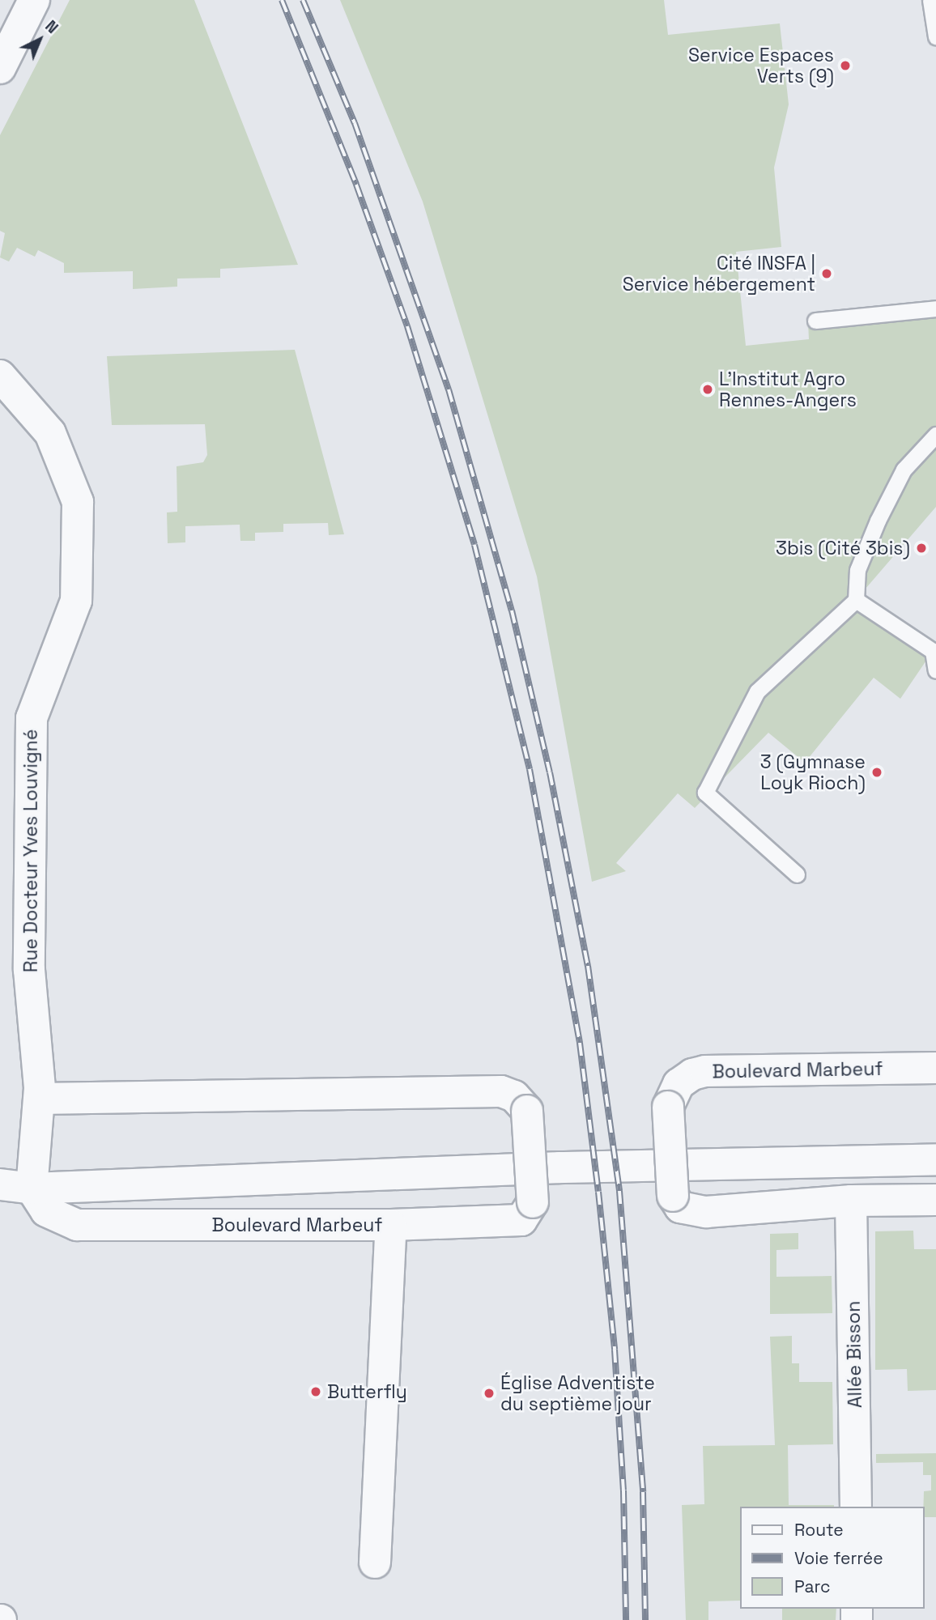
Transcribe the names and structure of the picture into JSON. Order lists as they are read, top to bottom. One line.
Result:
{"streets":{"street":["Rue Docteur Yves Louvigné","Boulevard Marbeuf","Allée Bisson"]},"crossings":[["Rue Docteur Yves Louvigné","Boulevard Marbeuf"],["Boulevard Marbeuf","Allée Bisson"]],"places":["Service Espaces Verts (9)","Cité INSFA | Service hébergement","L'Institut Agro Rennes-Angers","3bis (Cité 3bis)","3 (Gymnase Loyk Rioch)","Butterfly","Église Adventiste du septième jour"],"legend":["Route","Voie ferrée","Parc"],"north":"top right"}
